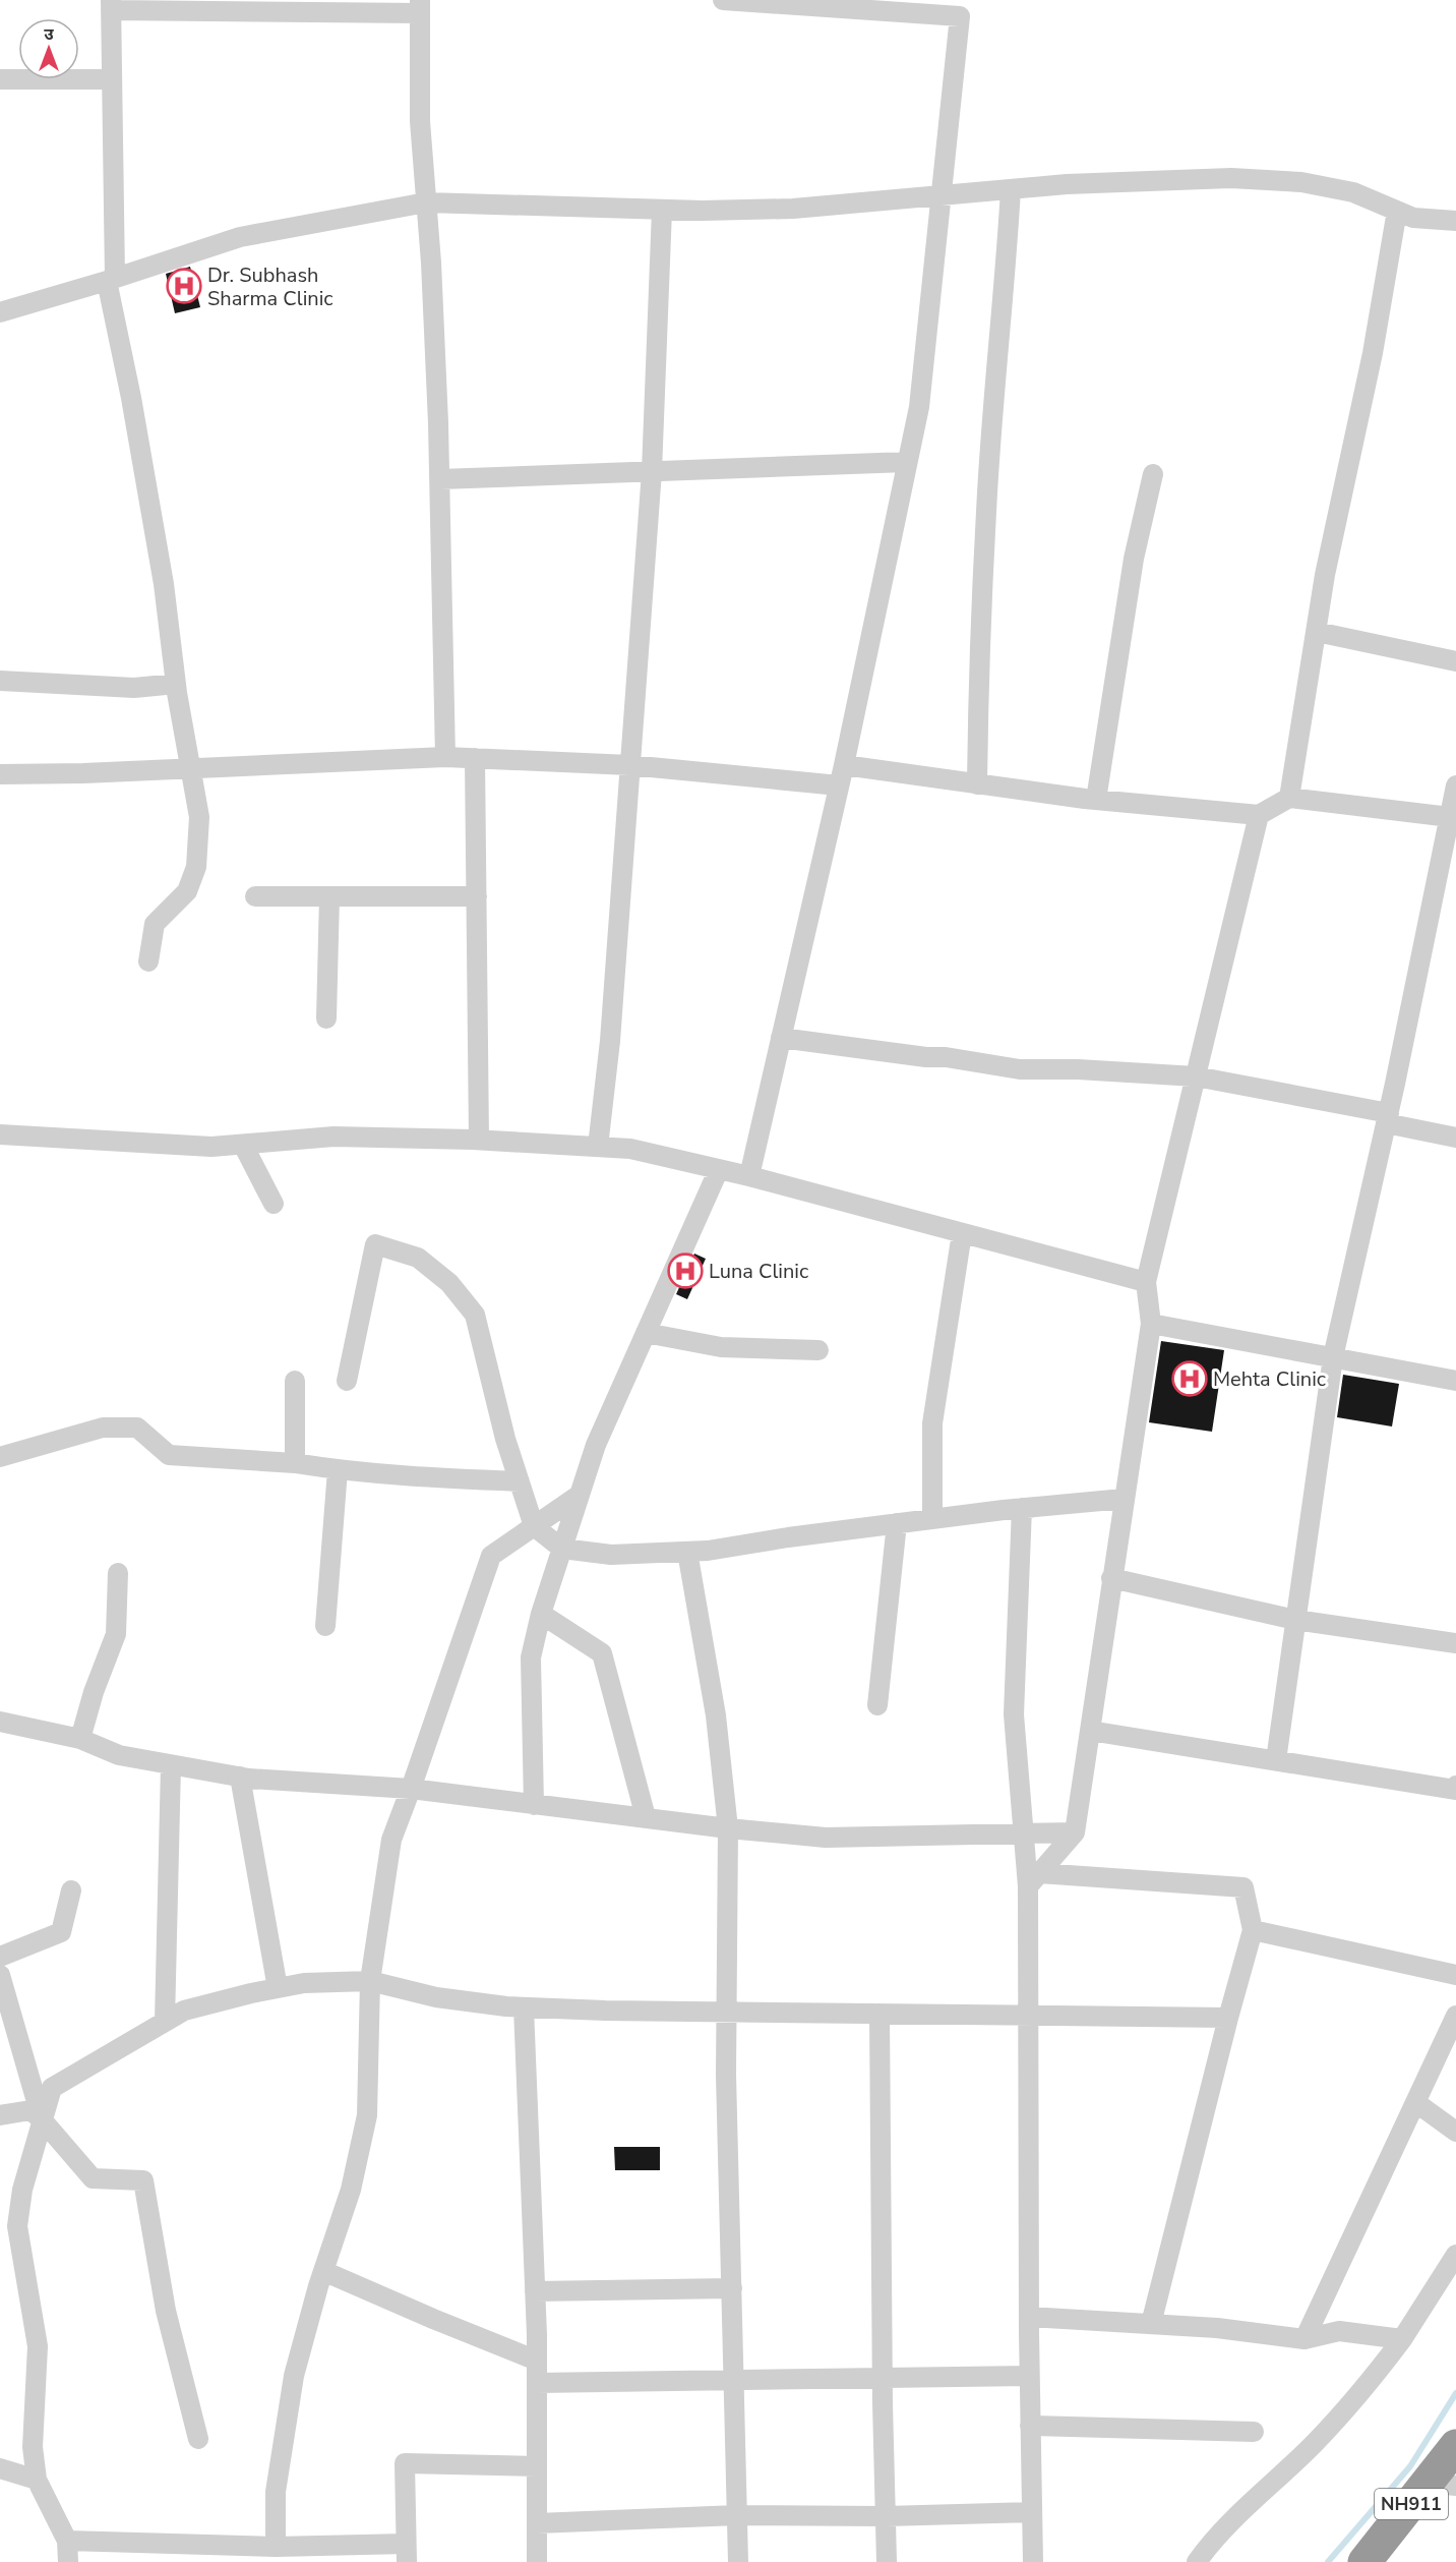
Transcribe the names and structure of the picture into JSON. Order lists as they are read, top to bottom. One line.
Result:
{"streets":{"highway":["NH911"]},"places":{"hospital":["Dr. Subhash Sharma Clinic","Luna Clinic","Mehta Clinic"]},"north":"top"}
